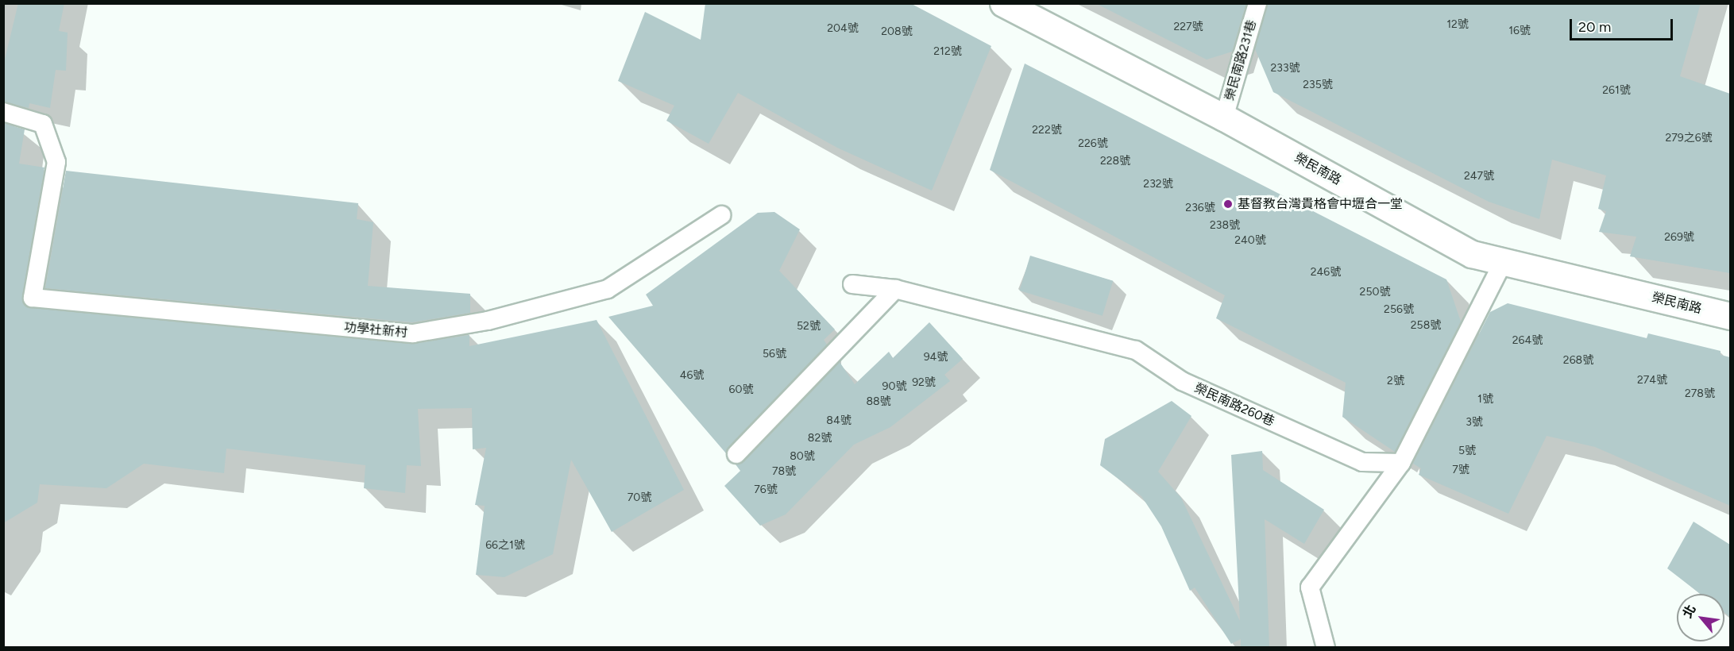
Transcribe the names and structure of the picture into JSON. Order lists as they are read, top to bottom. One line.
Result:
{"streets":{"street":["榮民南路"],"lane":["榮民南路231巷","功學社新村","榮民南路260巷"]},"crossings":[["榮民南路231巷","榮民南路"]],"places":["基督教台灣貴格會中壢合一堂"],"house_numbers":["12號","227號","204號","16號","208號","212號","233號","235號","261號","222號","279之6號","226號","228號","247號","232號","236號","238號","269號","240號","246號","250號","256號","258號","52號","264號","56號","94號","268號","46號","274號","2號","92號","90號","60號","278號","1號","88號","84號","3號","82號","5號","80號","7號","78號","76號","70號","66之1號"],"scale_bar":"20 m","north":"top left"}
